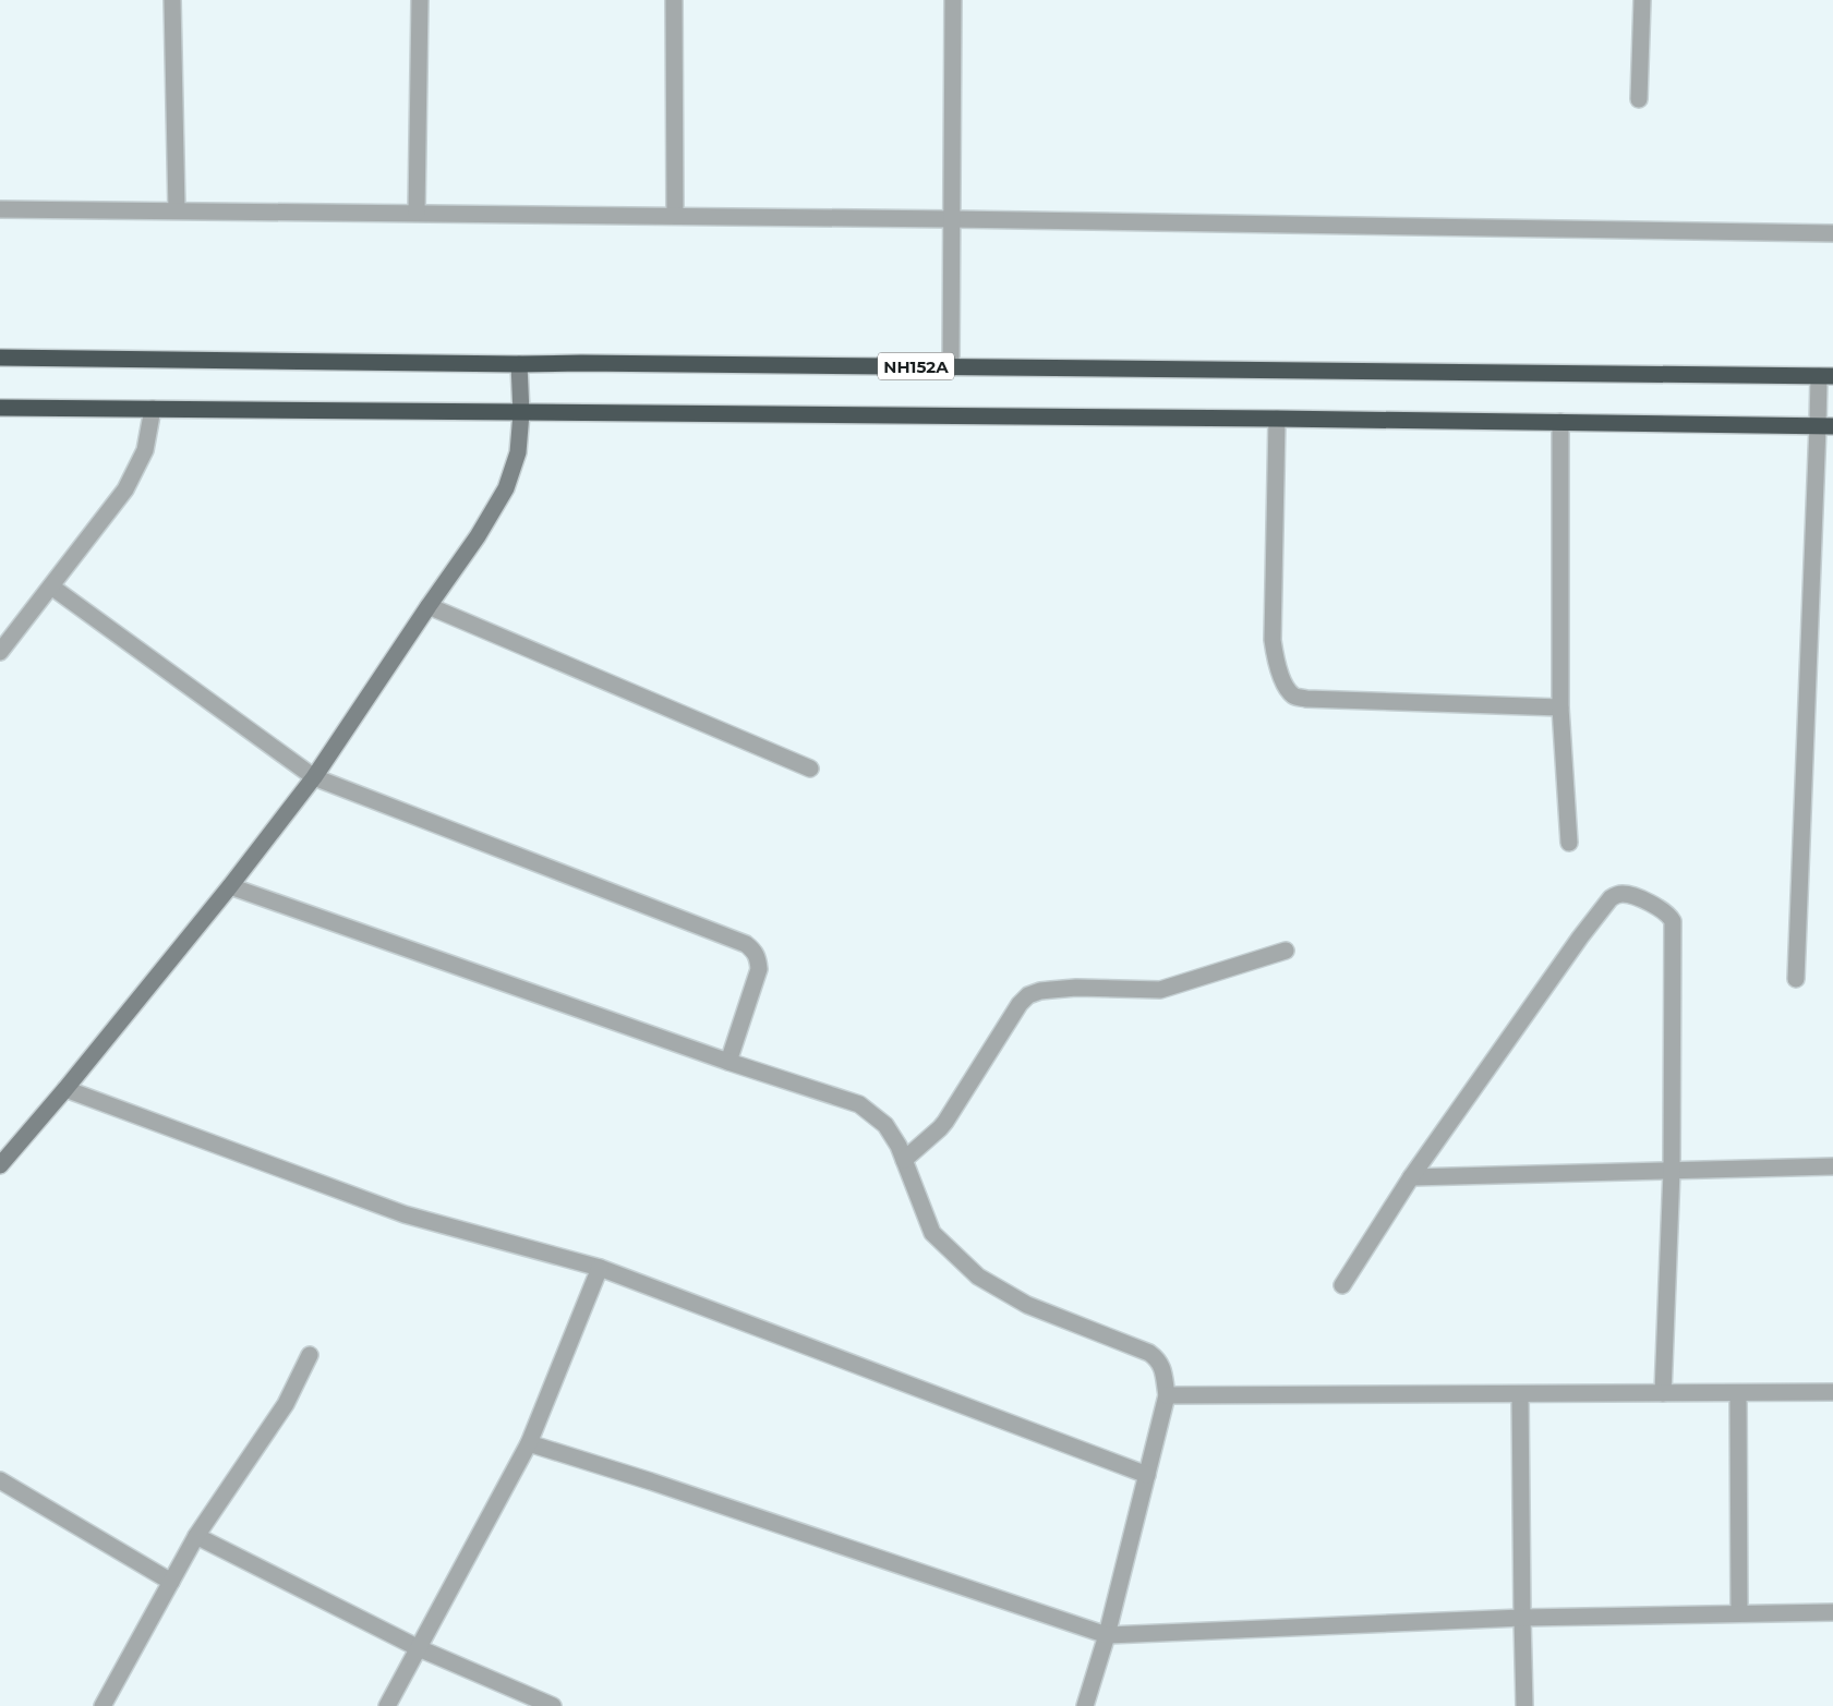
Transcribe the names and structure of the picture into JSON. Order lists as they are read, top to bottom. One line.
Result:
{"streets":{"highway":["NH152A"]}}
